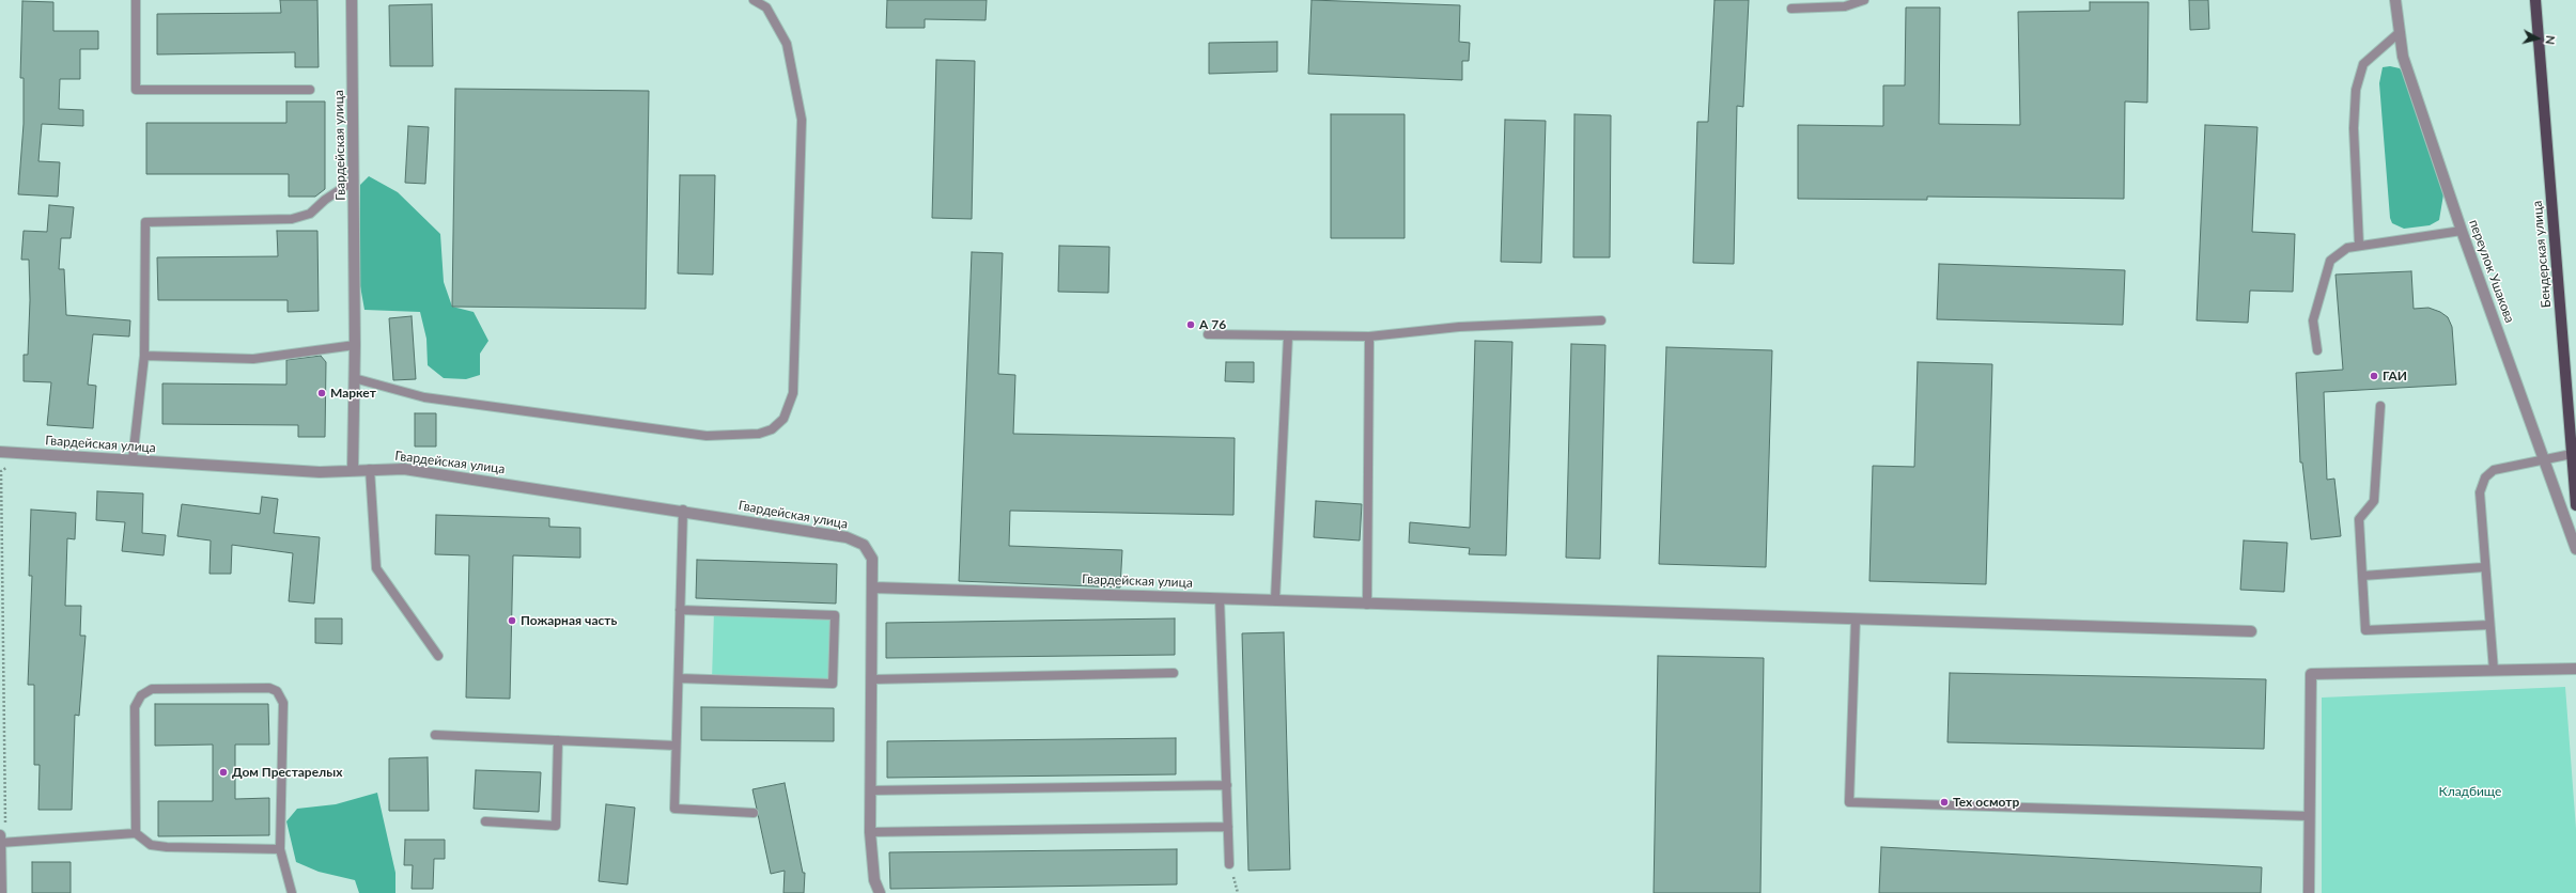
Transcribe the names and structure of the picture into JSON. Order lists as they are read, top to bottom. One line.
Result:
{"streets":{"main road":["Бендерская улица"],"street":["Гвардейская улица","переулок Ушакова"]},"parks":["Кладбище"],"places":["А 76","ГАИ","Маркет","Пожарная часть","Дом Престарелых","Тех осмотр"],"north":"right"}
